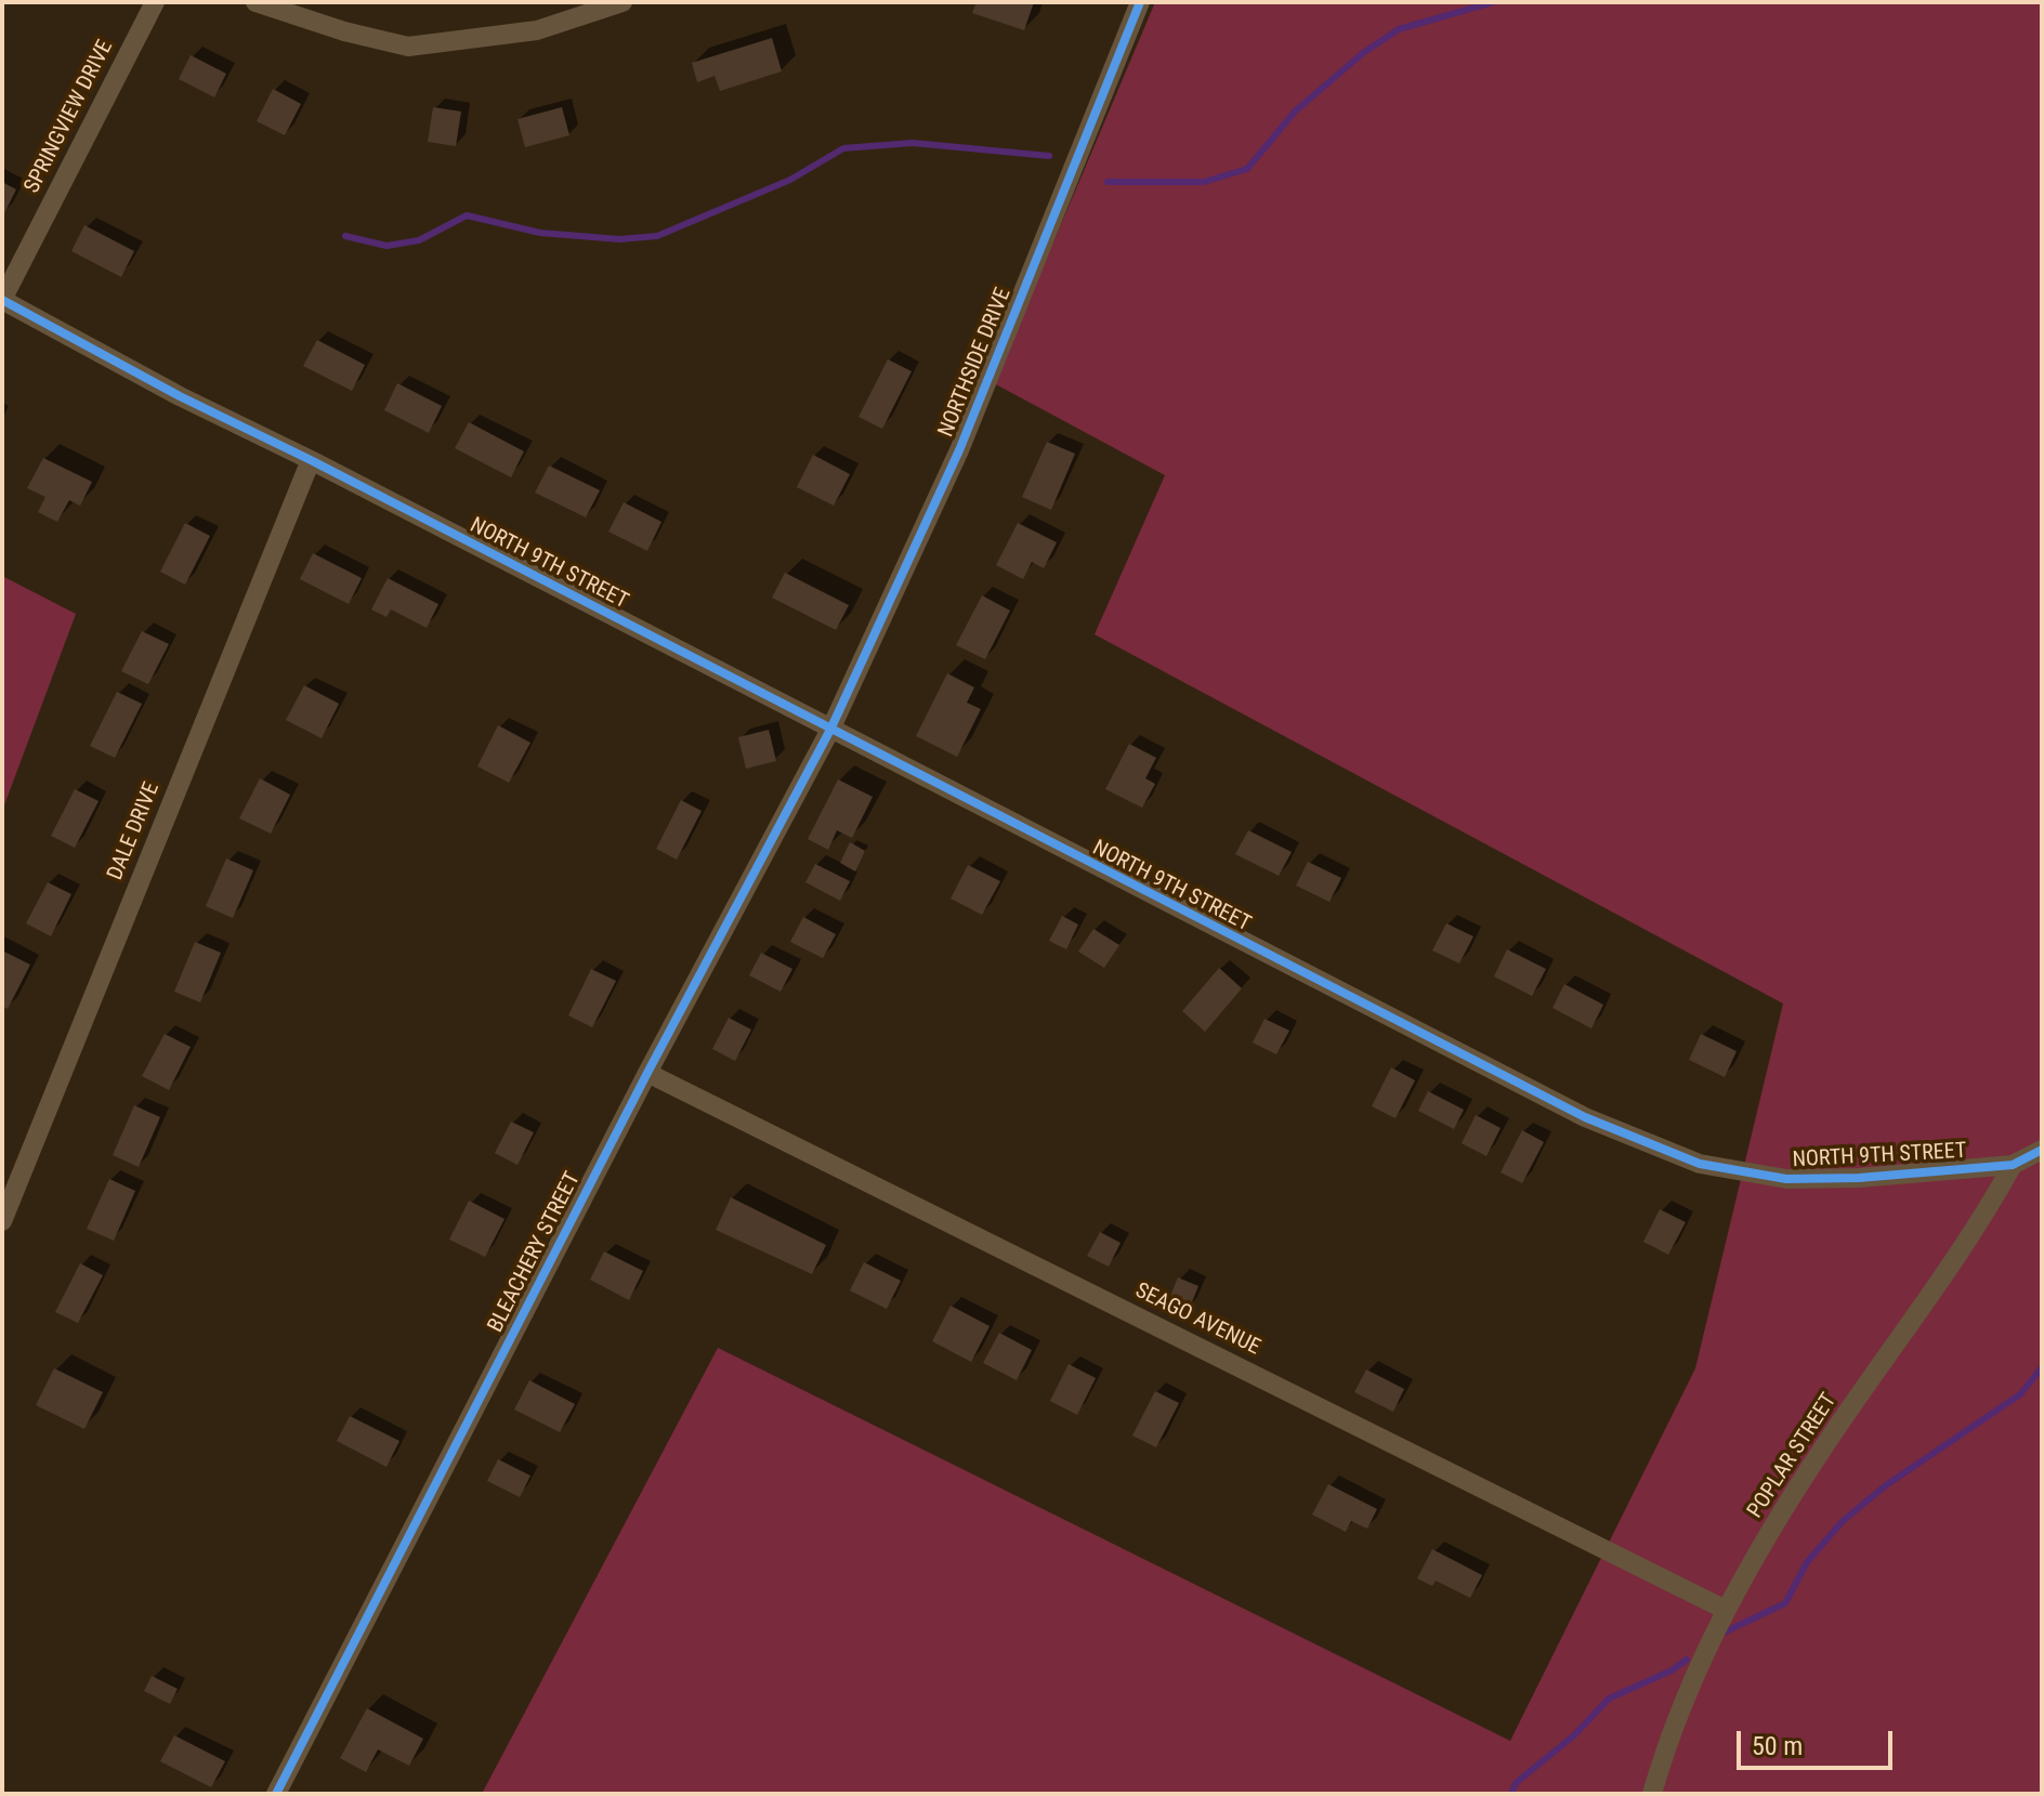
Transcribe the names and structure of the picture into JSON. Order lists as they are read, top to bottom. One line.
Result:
{"streets":{"street":["SPRINGVIEW DRIVE","NORTHSIDE DRIVE","NORTH 9TH STREET","DALE DRIVE","BLEACHERY STREET","SEAGO AVENUE","POPLAR STREET"]},"crossings":[["SPRINGVIEW DRIVE","NORTH 9TH STREET"],["NORTHSIDE DRIVE","NORTH 9TH STREET"],["NORTHSIDE DRIVE","BLEACHERY STREET"],["NORTH 9TH STREET","DALE DRIVE"],["NORTH 9TH STREET","BLEACHERY STREET"],["NORTH 9TH STREET","POPLAR STREET"],["BLEACHERY STREET","SEAGO AVENUE"],["SEAGO AVENUE","POPLAR STREET"]],"scale_bar":"50 m"}
